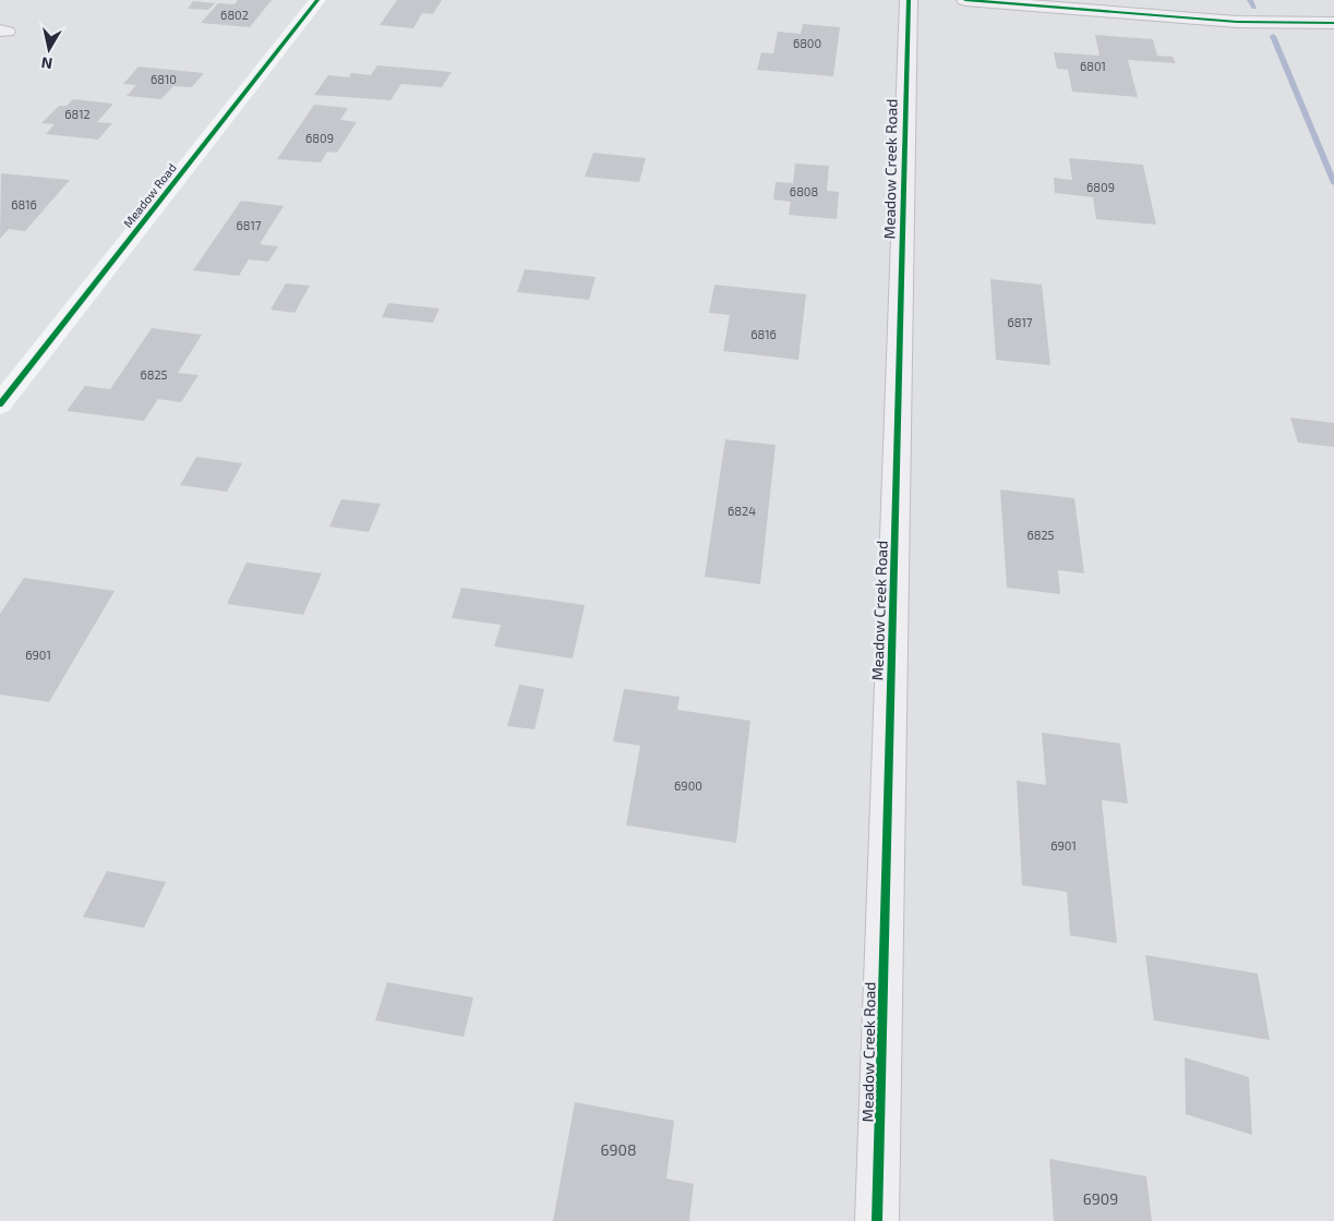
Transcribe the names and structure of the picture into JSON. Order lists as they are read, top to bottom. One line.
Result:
{"streets":{"street":["Meadow Creek Road","Meadow Road"]},"house_numbers":["6802","6800","6801","6810","6812","6809","6809","6808","6816","6817","6817","6816","6825","6824","6825","6901","6900","6901","6908","6909"],"north":"bottom"}
